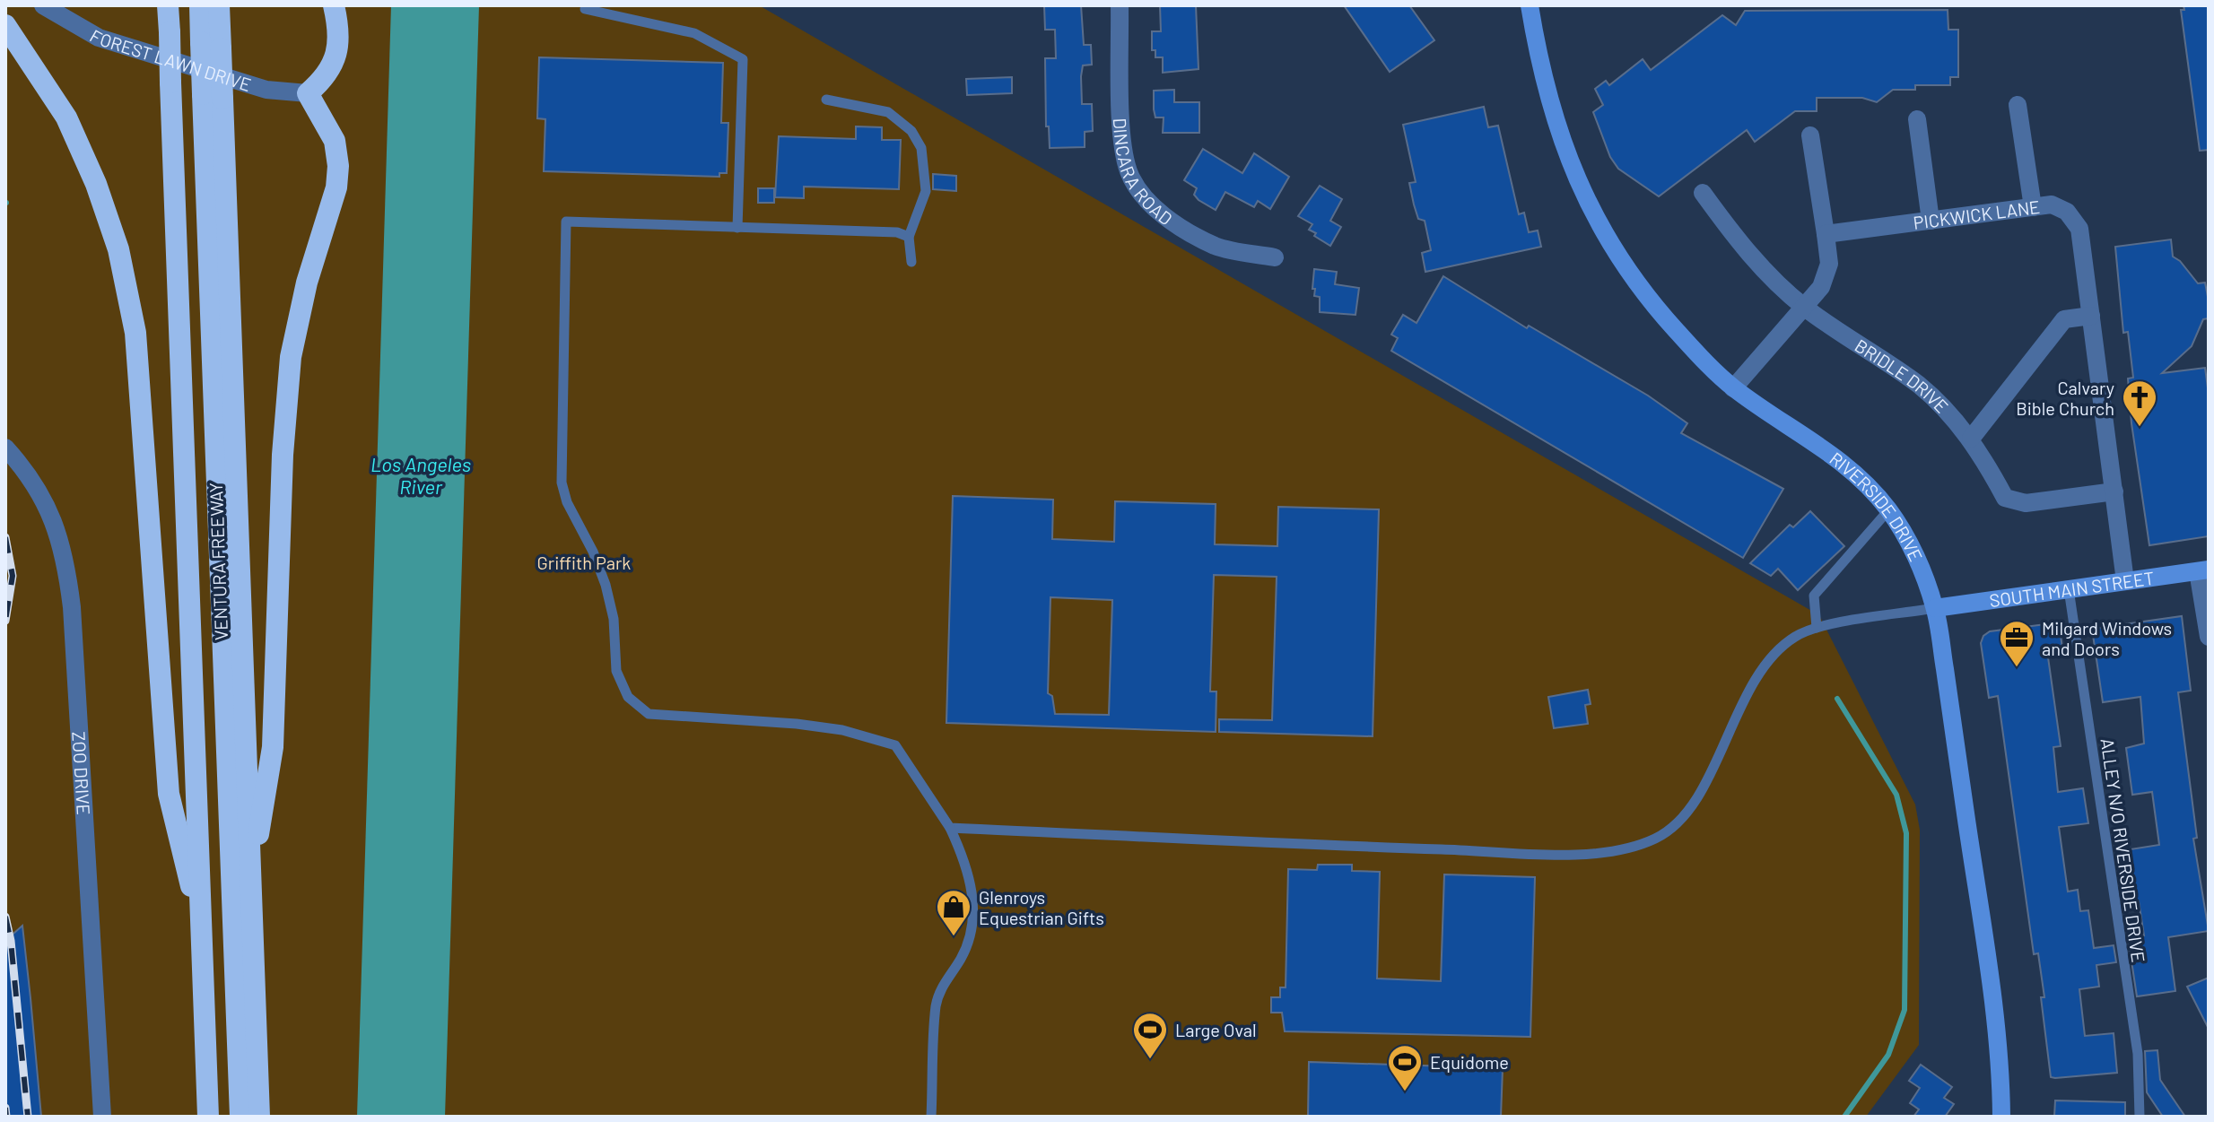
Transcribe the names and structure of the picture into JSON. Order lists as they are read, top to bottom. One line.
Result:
{"streets":{"highway":["VENTURA FREEWAY"],"main road":["RIVERSIDE DRIVE","SOUTH MAIN STREET"],"street":["FOREST LAWN DRIVE","DINCARA ROAD","PICKWICK LANE","BRIDLE DRIVE","ZOO DRIVE"],"lane":["ALLEY N/O RIVERSIDE DRIVE"]},"crossings":[["PICKWICK LANE","BRIDLE DRIVE"],["PICKWICK LANE","SOUTH MAIN STREET"],["RIVERSIDE DRIVE","SOUTH MAIN STREET"],["SOUTH MAIN STREET","ALLEY N/O RIVERSIDE DRIVE"]],"water":["Los Angeles River"],"parks":["Griffith Park"],"places":{"church":["Calvary Bible Church"],"office":["Milgard Windows and Doors"],"shop":["Glenroys Equestrian Gifts"],"sports":["Large Oval","Equidome"]}}
